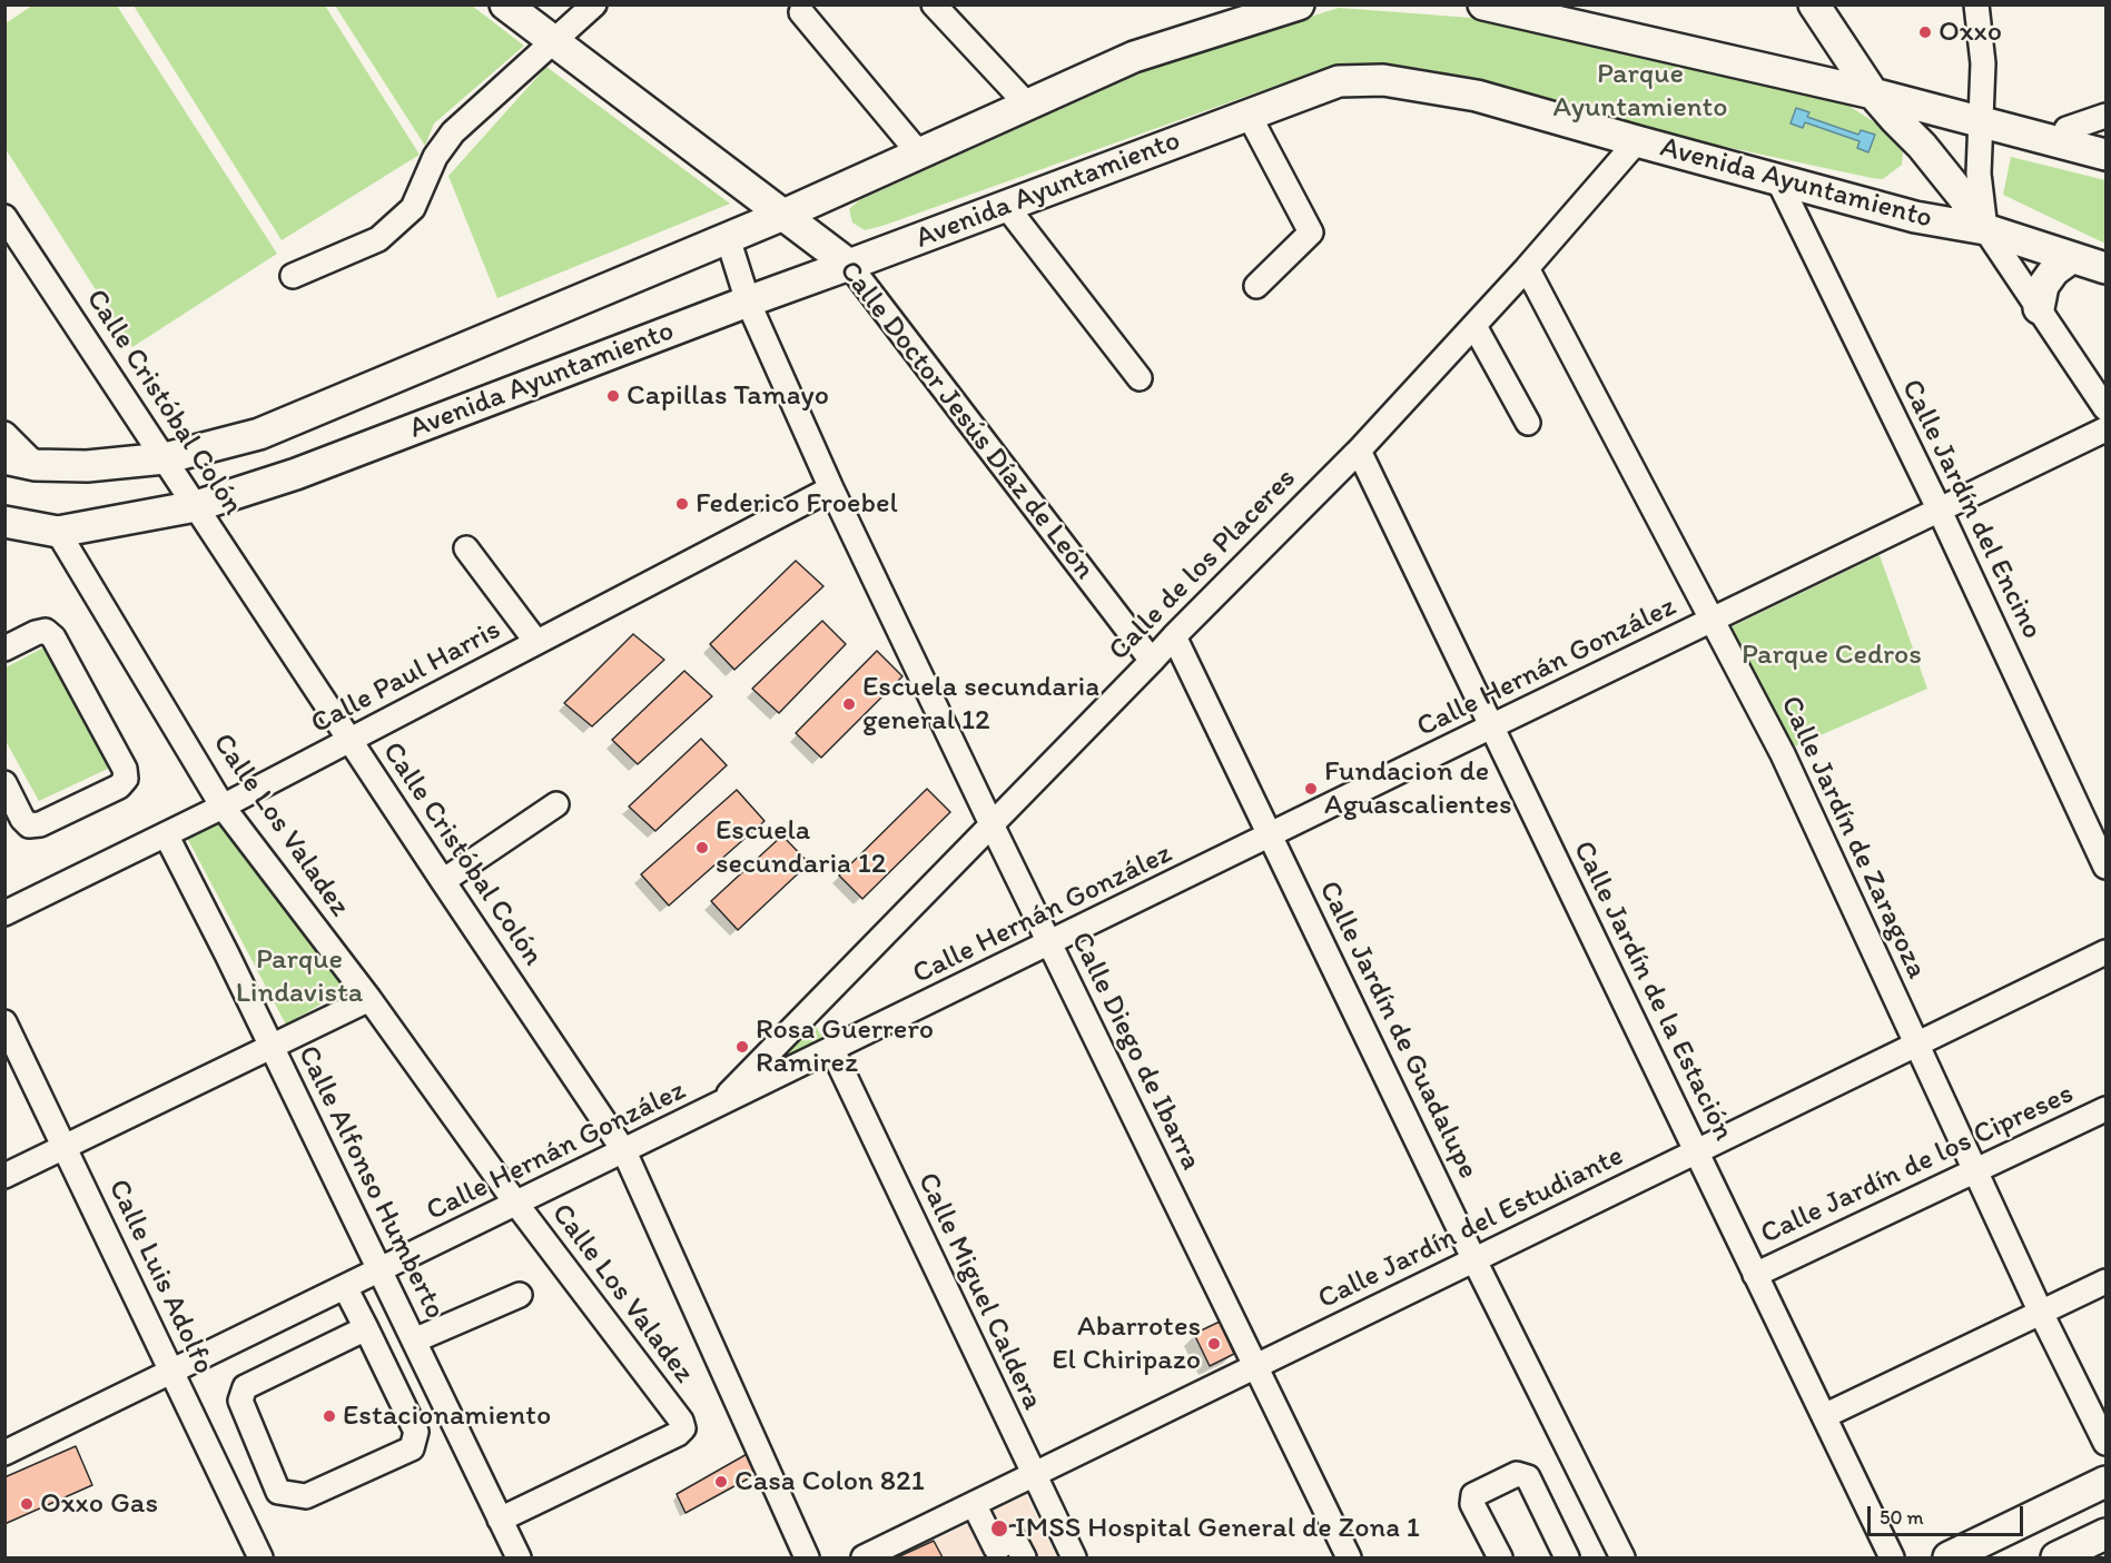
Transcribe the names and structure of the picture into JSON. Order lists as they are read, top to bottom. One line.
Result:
{"streets":{"main road":["Avenida Ayuntamiento","Calle Doctor Jesús Díaz de León"],"street":["Calle Cristóbal Colón","Calle Jardín del Encino","Calle de los Placeres","Calle Hernán González","Calle Paul Harris","Calle Los Valadez","Calle Jardín de Zaragoza","Calle Jardín de la Estación","Calle Jardín de Guadalupe","Calle Diego de Ibarra","Calle Jardín de los Cipreses","Calle Alfonso Humberto","Calle Jardín del Estudiante","Calle Luis Adolfo","Calle Miguel Caldera"]},"crossings":[["Avenida Ayuntamiento","Calle Cristóbal Colón"],["Avenida Ayuntamiento","Calle Doctor Jesús Díaz de León"],["Avenida Ayuntamiento","Calle Jardín del Encino"],["Avenida Ayuntamiento","Calle de los Placeres"],["Avenida Ayuntamiento","Calle Los Valadez"],["Avenida Ayuntamiento","Calle Diego de Ibarra"],["Calle Cristóbal Colón","Calle Hernán González"],["Calle Cristóbal Colón","Calle Paul Harris"],["Calle Doctor Jesús Díaz de León","Calle de los Placeres"],["Calle Jardín del Encino","Calle Hernán González"],["Calle de los Placeres","Calle Hernán González"],["Calle de los Placeres","Calle Jardín de Zaragoza"],["Calle de los Placeres","Calle Jardín de la Estación"],["Calle de los Placeres","Calle Jardín de Guadalupe"],["Calle de los Placeres","Calle Diego de Ibarra"],["Calle Hernán González","Calle Los Valadez"],["Calle Hernán González","Calle Jardín de Zaragoza"],["Calle Hernán González","Calle Jardín de la Estación"],["Calle Hernán González","Calle Jardín de Guadalupe"],["Calle Hernán González","Calle Diego de Ibarra"],["Calle Hernán González","Calle Alfonso Humberto"],["Calle Hernán González","Calle Luis Adolfo"],["Calle Hernán González","Calle Miguel Caldera"],["Calle Paul Harris","Calle Los Valadez"],["Calle Paul Harris","Calle Diego de Ibarra"],["Calle Paul Harris","Calle Alfonso Humberto"],["Calle Los Valadez","Calle Alfonso Humberto"],["Calle Jardín de Zaragoza","Calle Jardín de los Cipreses"],["Calle Jardín de Zaragoza","Calle Jardín del Estudiante"],["Calle Jardín de la Estación","Calle Jardín de los Cipreses"],["Calle Jardín de la Estación","Calle Jardín del Estudiante"],["Calle Jardín de Guadalupe","Calle Jardín del Estudiante"],["Calle Diego de Ibarra","Calle Jardín del Estudiante"],["Calle Jardín del Estudiante","Calle Miguel Caldera"]],"parks":["Parque Ayuntamiento","Parque Cedros","Parque Lindavista"],"places":["Oxxo","Capillas Tamayo","Federico Froebel","Escuela secundaria general 12","Fundacion de Aguascalientes","Escuela secundaria 12","Rosa Guerrero Ramirez","Abarrotes El Chiripazo","Estacionamiento","Casa Colon 821","Oxxo Gas","IMSS Hospital General de Zona 1"],"scale_bar":"50 m"}
